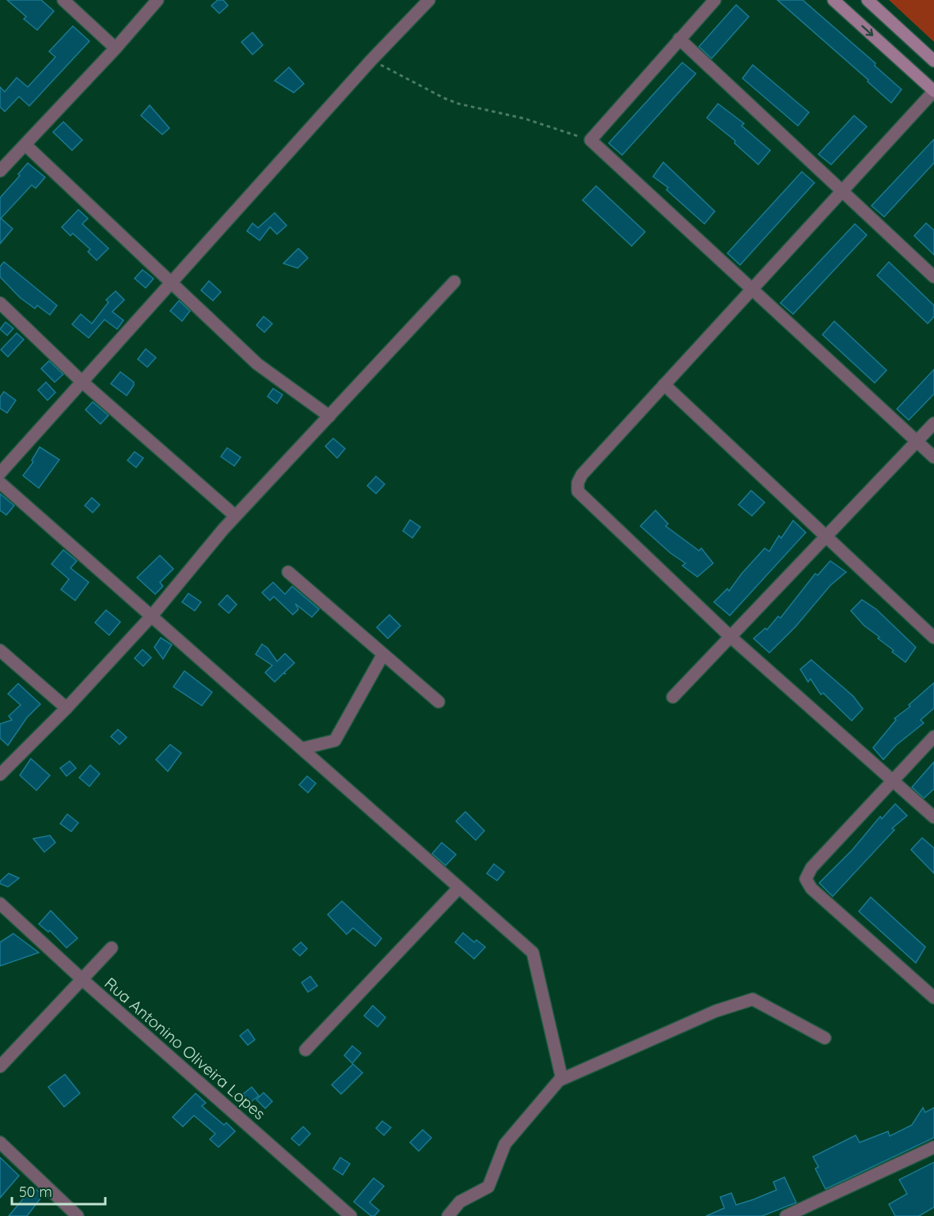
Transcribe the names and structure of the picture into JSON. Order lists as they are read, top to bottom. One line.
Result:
{"streets":{"street":["Rua Antonino Oliveira Lopes"]},"scale_bar":"50 m"}
